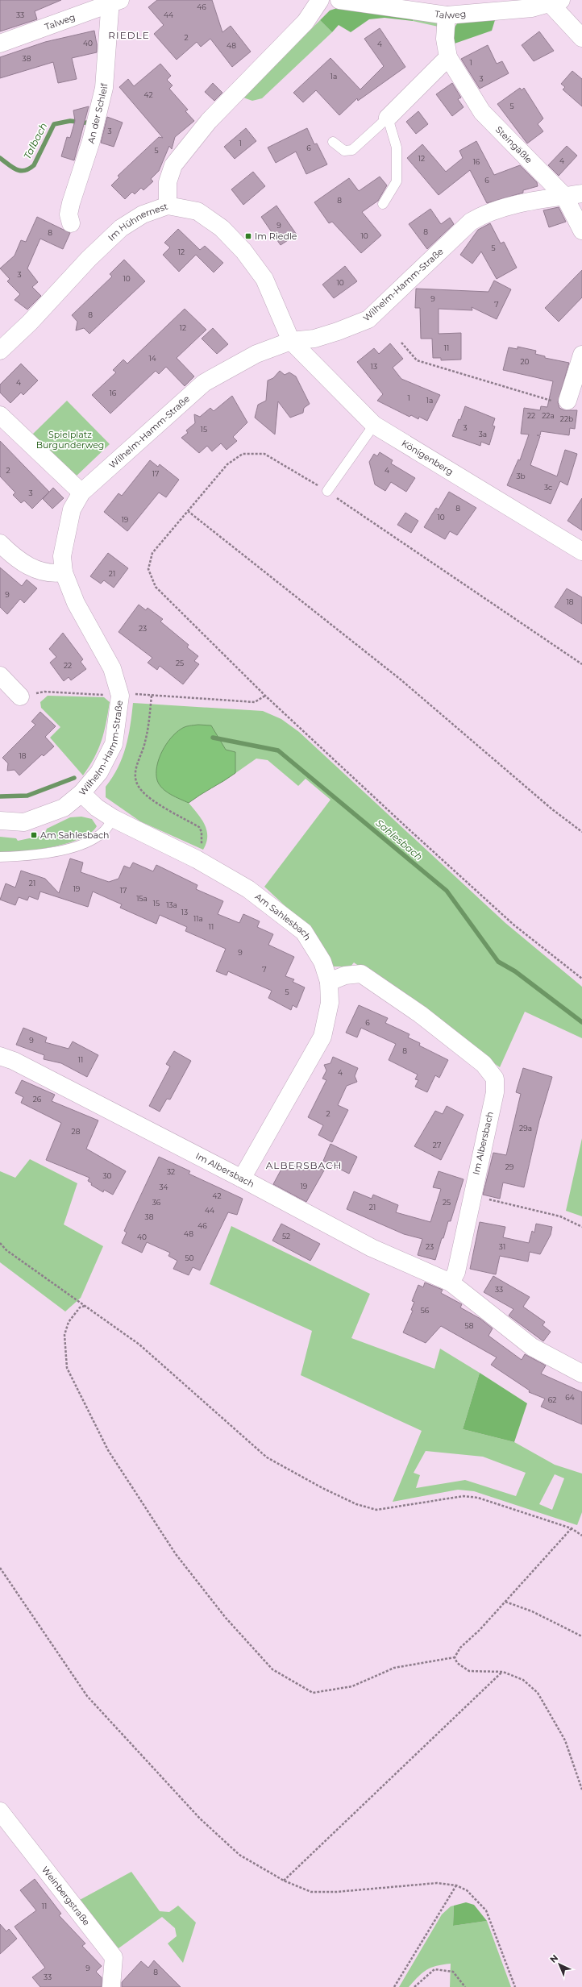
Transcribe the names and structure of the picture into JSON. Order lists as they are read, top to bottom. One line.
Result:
{"streets":{"street":["Talweg","An der Schleif","Steingäßle","Im Hühnernest","Wilhelm-Hamm-Straße","Königenberg","Am Sahlesbach","Im Albersbach","Weinbergstraße"]},"crossings":[["Talweg","An der Schleif"],["Talweg","Steingäßle"],["Steingäßle","Wilhelm-Hamm-Straße"],["Im Hühnernest","Wilhelm-Hamm-Straße"],["Im Hühnernest","Königenberg"],["Wilhelm-Hamm-Straße","Königenberg"],["Wilhelm-Hamm-Straße","Am Sahlesbach"],["Am Sahlesbach","Im Albersbach"]],"districts":["RIEDLE","ALBERSBACH"],"water":["Talbach","Sahlesbach"],"parks":["Spielplatz Burgunderweg"],"places":{"transit":["Im Riedle","Am Sahlesbach"]},"house_numbers":["46","33","44","2","40","4","48","38","1","1a","3","42","5","3","1","6","5","12","4","16","6","8","9","8","8","10","5","12","3","10","10","9","7","8","12","11","14","20","13","4","16","1","1a","22","22a","22b","3","15","3a","2","4","17","3b","3c","3","8","10","19","21","9","18","23","25","22","18","21","19","17","15a","15","13a","13","11a","11","9","7","5","6","9","8","11","4","26","2","29a","28","27","29","32","30","19","34","42","36","25","21","44","38","46","48","52","40","23","31","50","33","56","58","64","62","11","9","8","33"],"north":"top left"}
